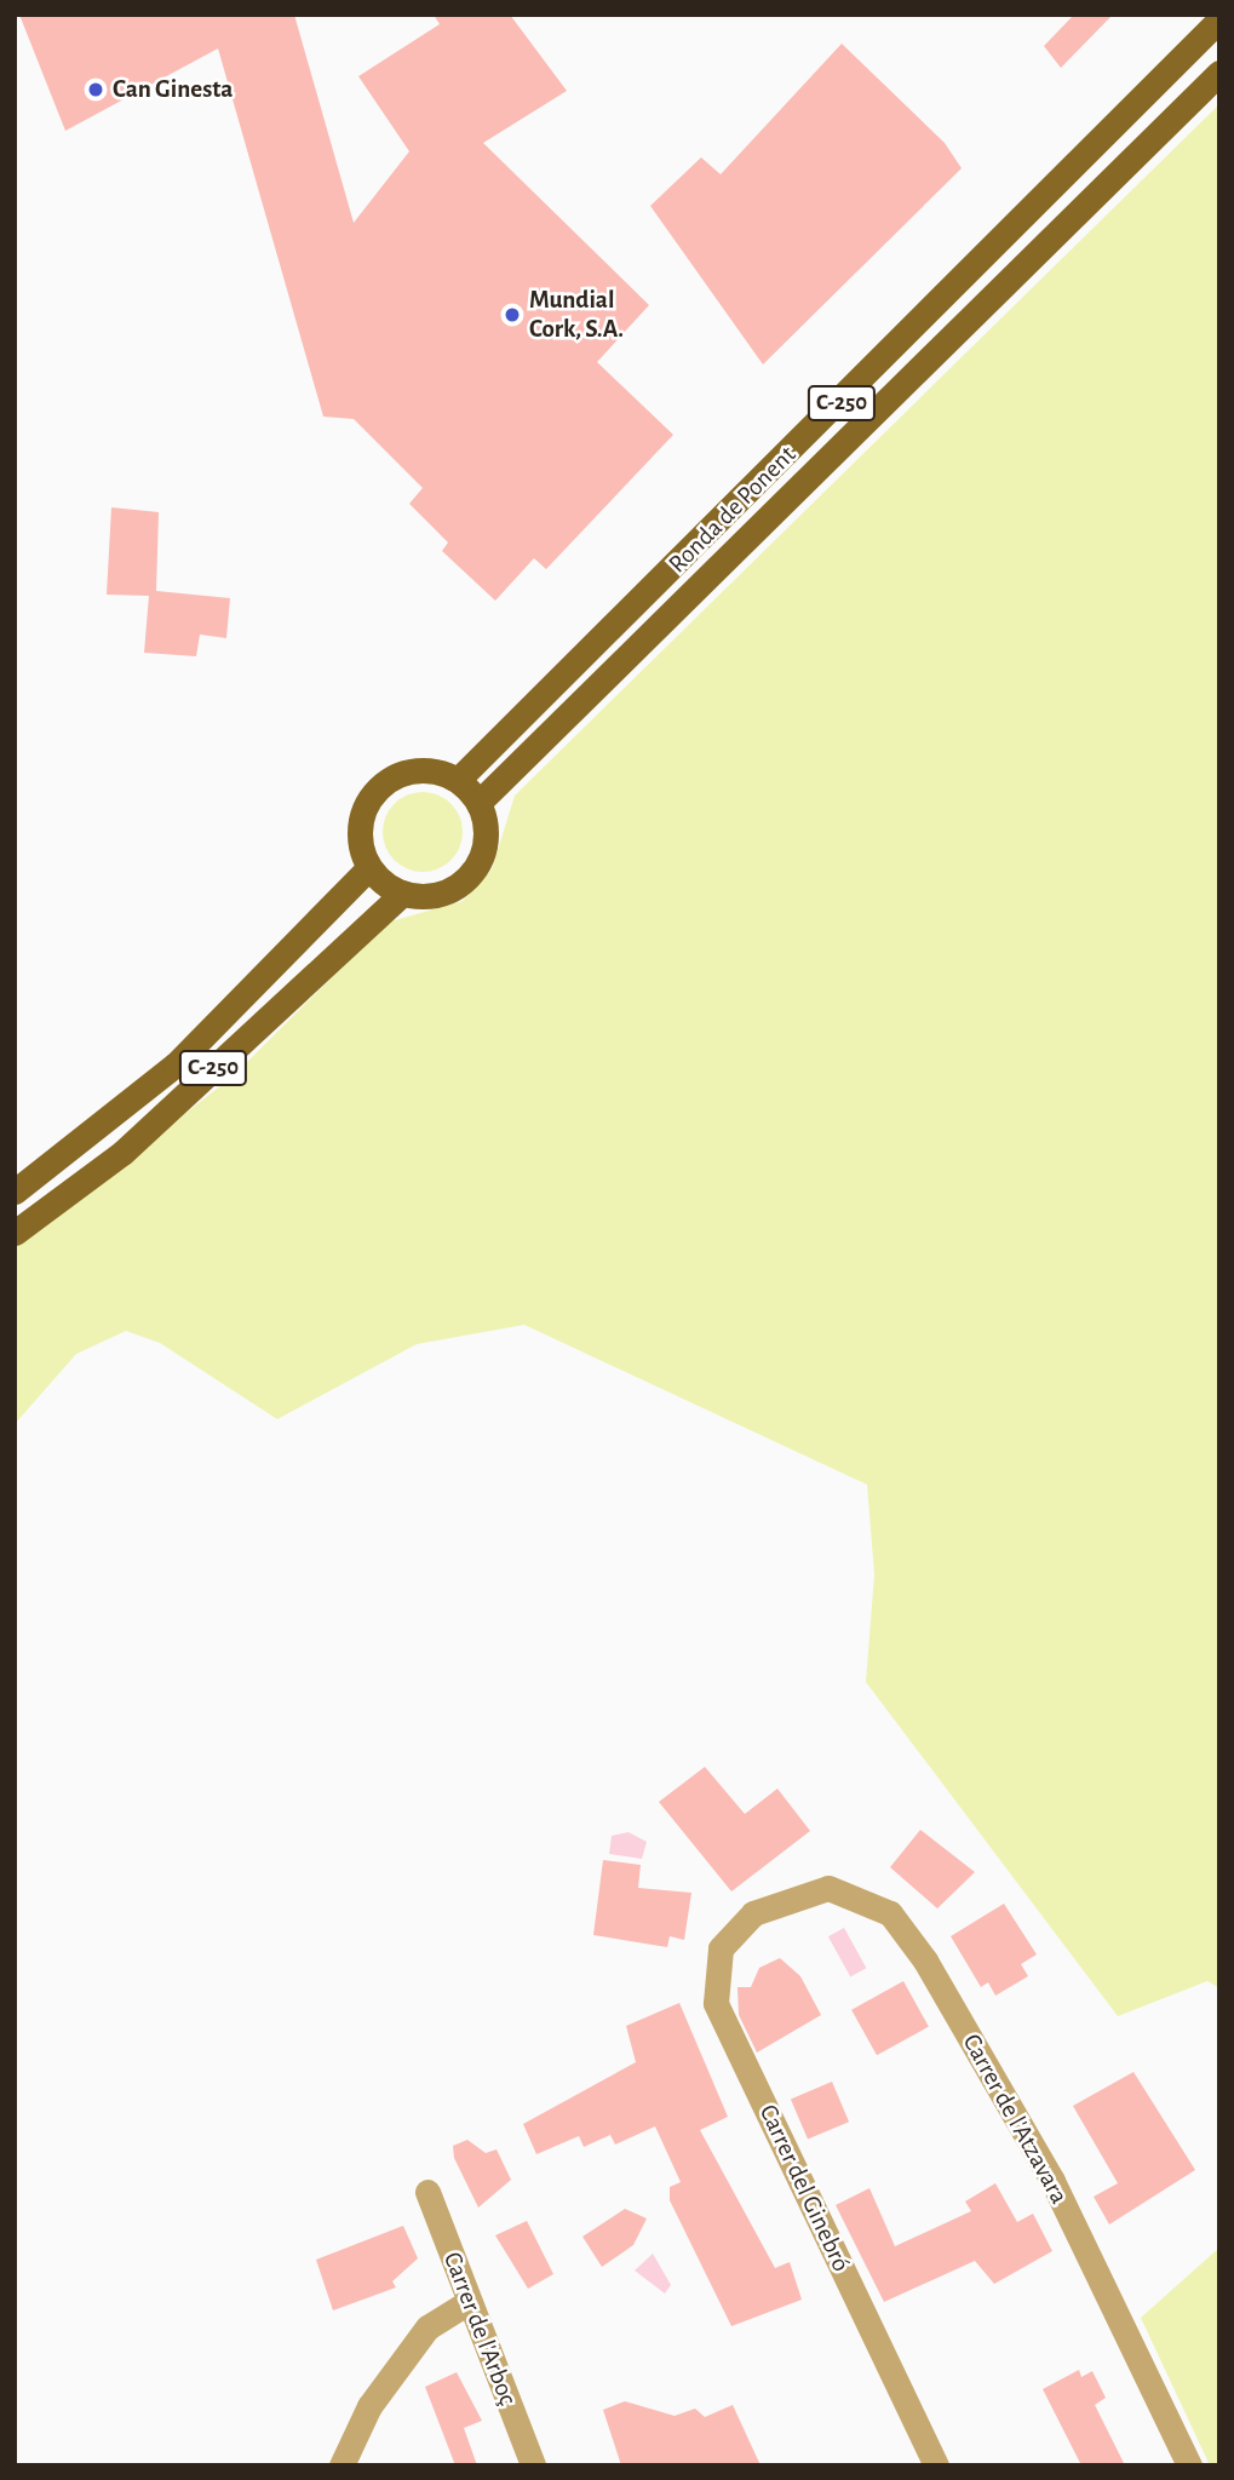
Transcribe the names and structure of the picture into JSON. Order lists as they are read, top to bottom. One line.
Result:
{"streets":{"main road":["C-250","Ronda de Ponent"],"street":["Carrer de l'Atzavara","Carrer del Ginebró","Carrer de l'Arboç"]},"crossings":[["C-250","Ronda de Ponent"],["Carrer de l'Atzavara","Carrer del Ginebró"]],"places":["Can Ginesta","Mundial Cork, S.A."]}
